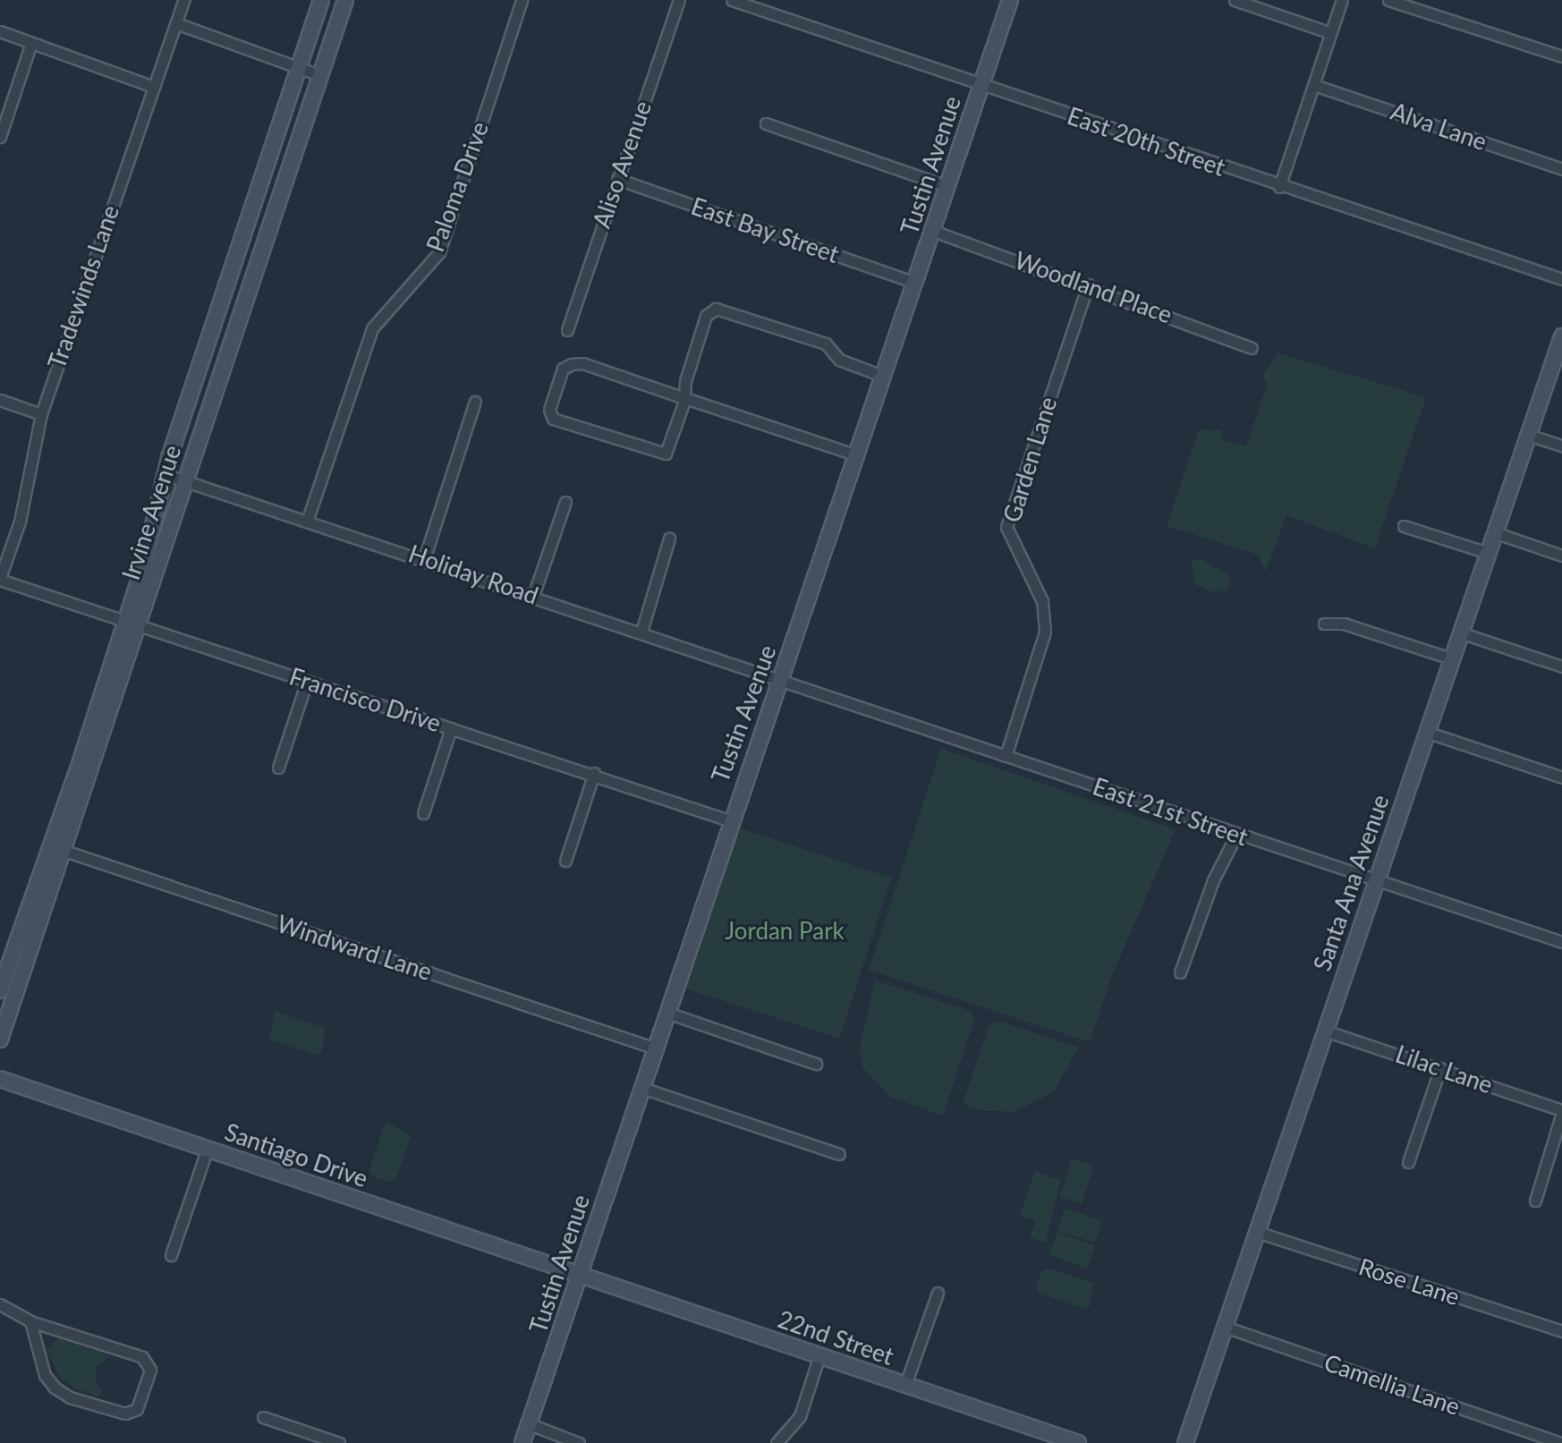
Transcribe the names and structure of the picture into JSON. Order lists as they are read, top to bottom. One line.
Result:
{"streets":{"street":["Alva Lane","East 20th Street","Aliso Avenue","Tustin Avenue","Paloma Drive","East Bay Street","Tradewinds Lane","Woodland Place","Garden Lane","Irvine Avenue","Holiday Road","Francisco Drive","East 21st Street","Santa Ana Avenue","Windward Lane","Lilac Lane","Santiago Drive","Rose Lane","22nd Street","Camellia Lane"]},"crossings":[["East 20th Street","Tustin Avenue"],["Aliso Avenue","East Bay Street"],["Tustin Avenue","East Bay Street"],["Tustin Avenue","Woodland Place"],["Tustin Avenue","Holiday Road"],["Tustin Avenue","Francisco Drive"],["Tustin Avenue","East 21st Street"],["Tustin Avenue","Windward Lane"],["Tustin Avenue","Santiago Drive"],["Tustin Avenue","22nd Street"],["Paloma Drive","Holiday Road"],["Tradewinds Lane","Francisco Drive"],["Woodland Place","Garden Lane"],["Garden Lane","East 21st Street"],["Irvine Avenue","Holiday Road"],["Irvine Avenue","Francisco Drive"],["Irvine Avenue","Windward Lane"],["Holiday Road","East 21st Street"],["East 21st Street","Santa Ana Avenue"],["Santa Ana Avenue","Lilac Lane"],["Santa Ana Avenue","Rose Lane"],["Santa Ana Avenue","Camellia Lane"],["Santiago Drive","22nd Street"]],"parks":["Jordan Park"]}
